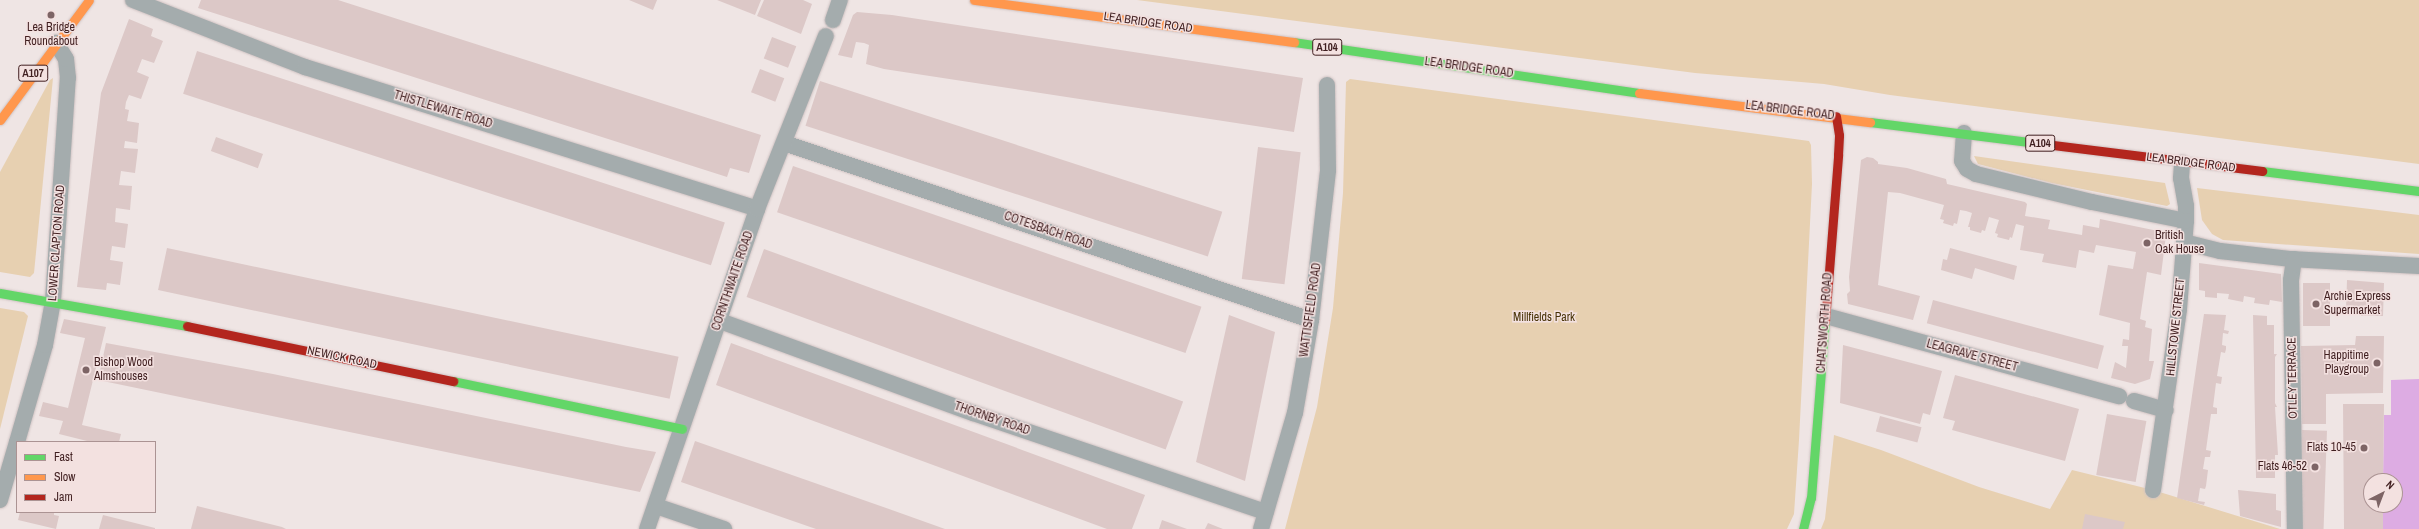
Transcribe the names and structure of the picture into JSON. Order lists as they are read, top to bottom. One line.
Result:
{"streets":{"main road":["LEA BRIDGE ROAD","A104","A107","CHATSWORTH ROAD","NEWICK ROAD"],"street":["THISTLEWAITE ROAD","COTESBACH ROAD","LOWER CLAPTON ROAD","CORNTHWAITE ROAD","WATTISFIELD ROAD","HILLSTOWE STREET","LEAGRAVE STREET","OTLEY TERRACE","THORNBY ROAD"]},"crossings":[["LEA BRIDGE ROAD","CHATSWORTH ROAD"],["LEA BRIDGE ROAD","HILLSTOWE STREET"],["A107","LOWER CLAPTON ROAD"],["THISTLEWAITE ROAD","CORNTHWAITE ROAD"],["COTESBACH ROAD","CORNTHWAITE ROAD"],["COTESBACH ROAD","WATTISFIELD ROAD"],["LOWER CLAPTON ROAD","NEWICK ROAD"],["CORNTHWAITE ROAD","NEWICK ROAD"],["CORNTHWAITE ROAD","THORNBY ROAD"],["WATTISFIELD ROAD","THORNBY ROAD"],["CHATSWORTH ROAD","LEAGRAVE STREET"],["HILLSTOWE STREET","LEAGRAVE STREET"]],"parks":["Millfields Park"],"places":["Lea Bridge Roundabout","British Oak House","Archie Express Supermarket","Happitime Playgroup","Bishop Wood Almshouses","Flats 10-45","Flats 46-52"],"legend":["Fast","Slow","Jam"],"north":"top right"}
